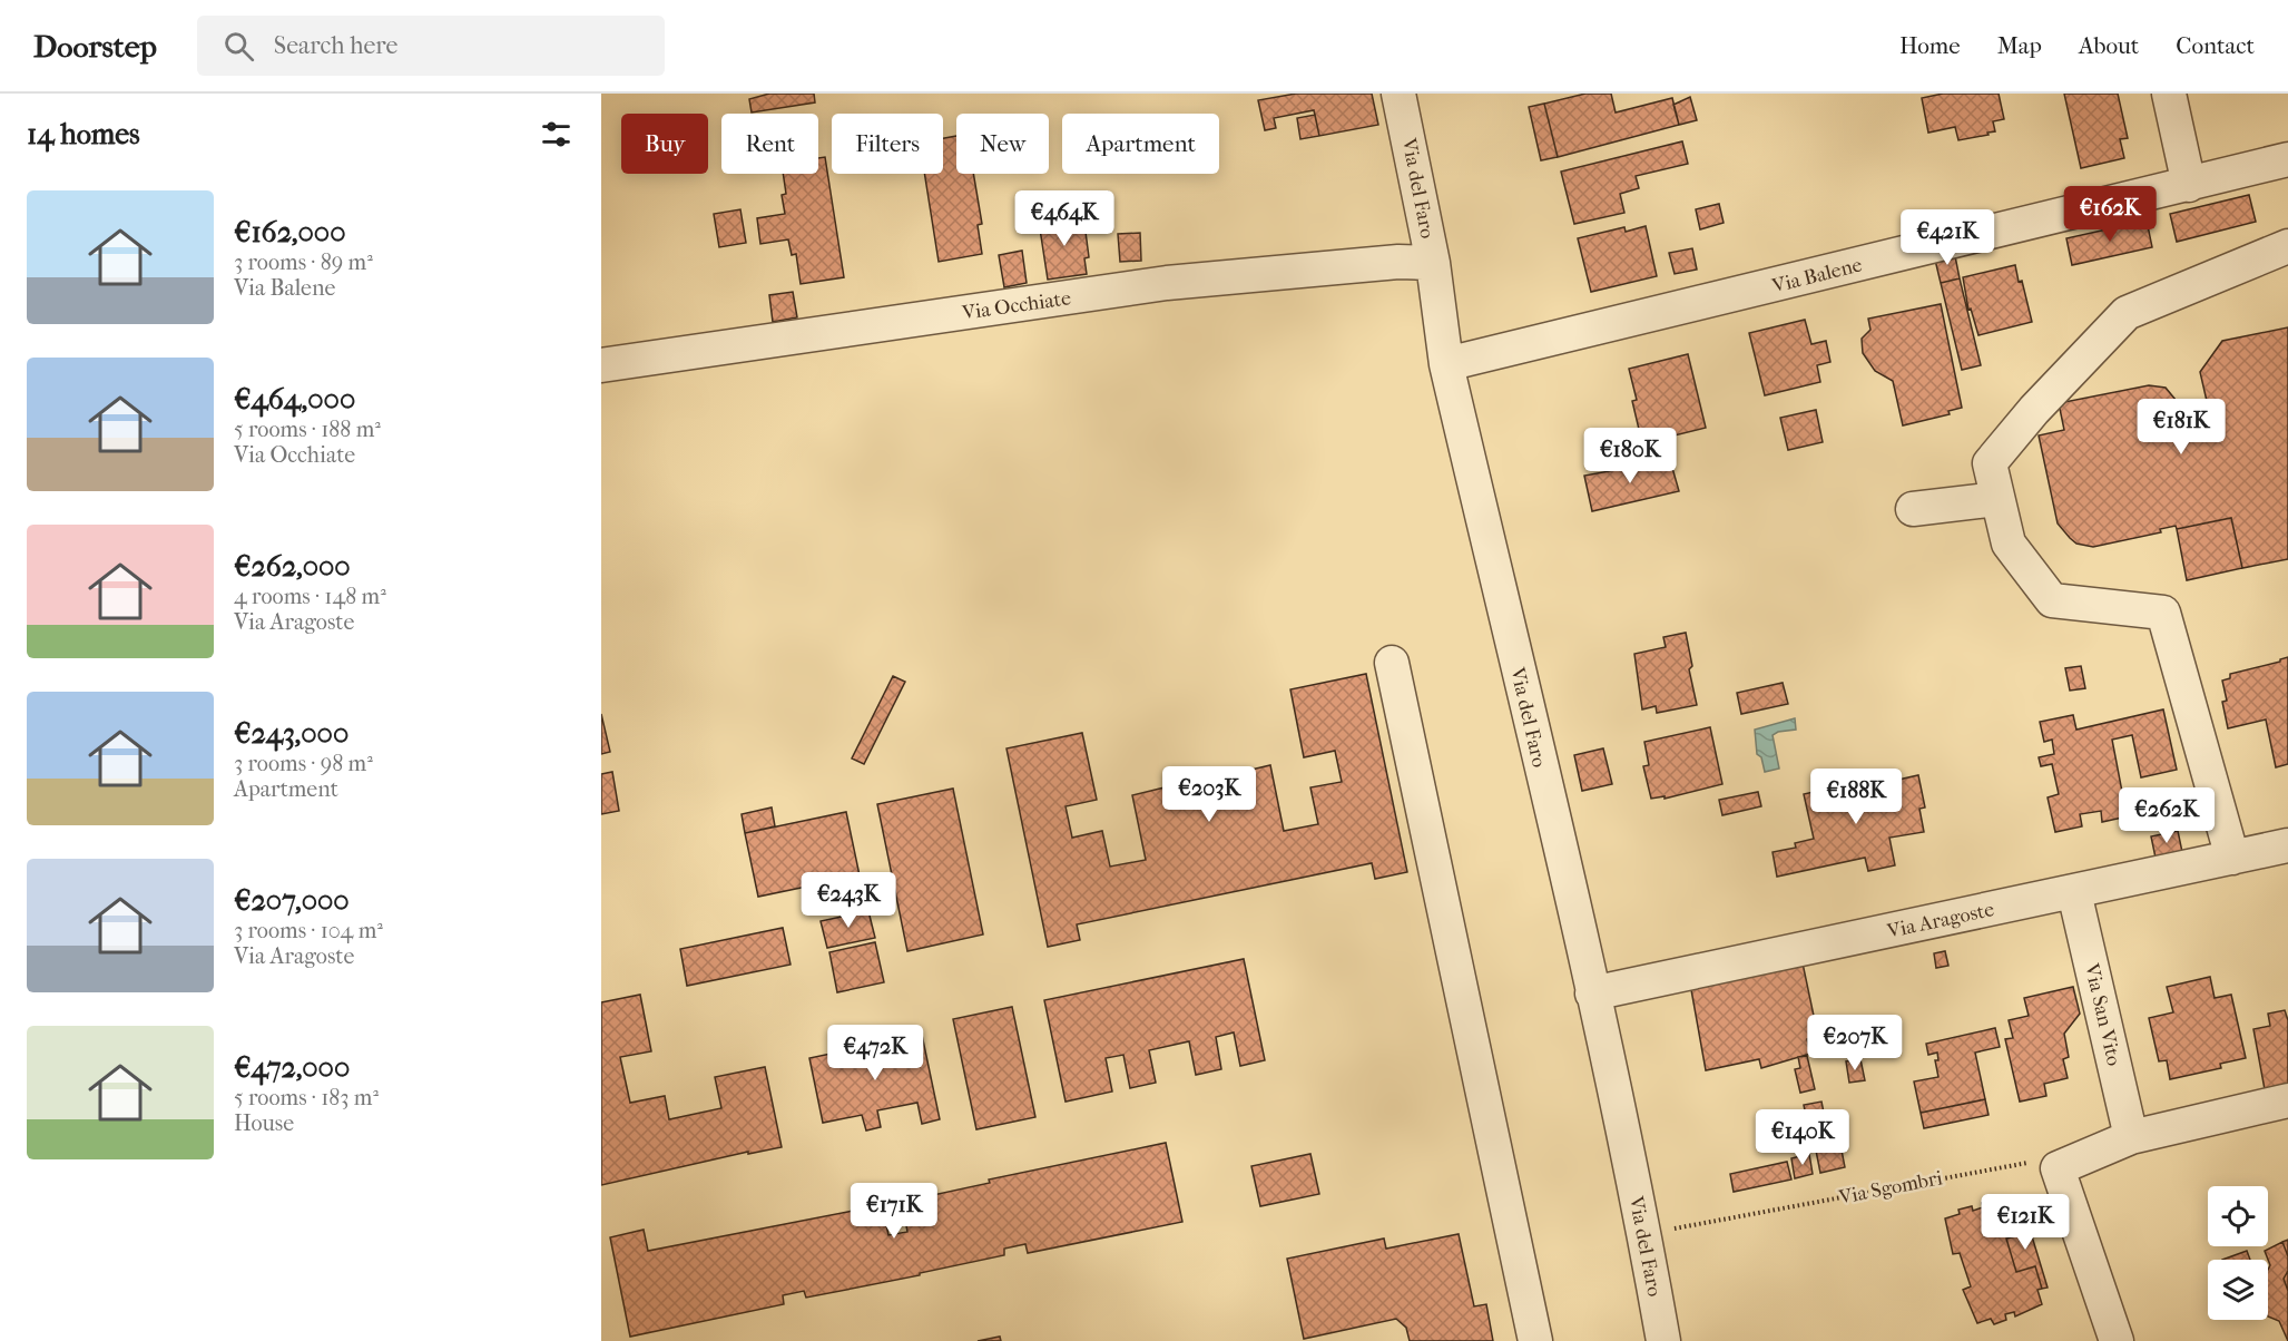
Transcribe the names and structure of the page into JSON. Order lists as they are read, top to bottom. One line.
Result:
{"streets":{"street":["Via del Faro","Via Balene","Via Occhiate","Via Aragoste","Via San Vito"],"path":["Via Sgombri"]},"crossings":[["Via del Faro","Via Balene"],["Via del Faro","Via Occhiate"],["Via del Faro","Via Aragoste"],["Via del Faro","Via Sgombri"],["Via Aragoste","Via San Vito"]],"page":{"header":"Doorstep","search":"Search here","nav":["Home","Map","About","Contact"],"heading":"14 homes","chip":["Buy","Rent","Filters","New","Apartment"],"list":[{"name":"€162,000","note":"3 rooms · 89 m² · Via Balene"},{"name":"€464,000","note":"5 rooms · 188 m² · Via Occhiate"},{"name":"€262,000","note":"4 rooms · 148 m² · Via Aragoste"},{"name":"€243,000","note":"3 rooms · 98 m² · Apartment"},{"name":"€207,000","note":"3 rooms · 104 m² · Via Aragoste"},{"name":"€472,000","note":"5 rooms · 183 m² · House"}],"price":["€162K","€464K","€421K","€181K","€180K","€203K","€188K","€262K","€243K","€207K","€472K","€140K","€171K","€121K"]}}
